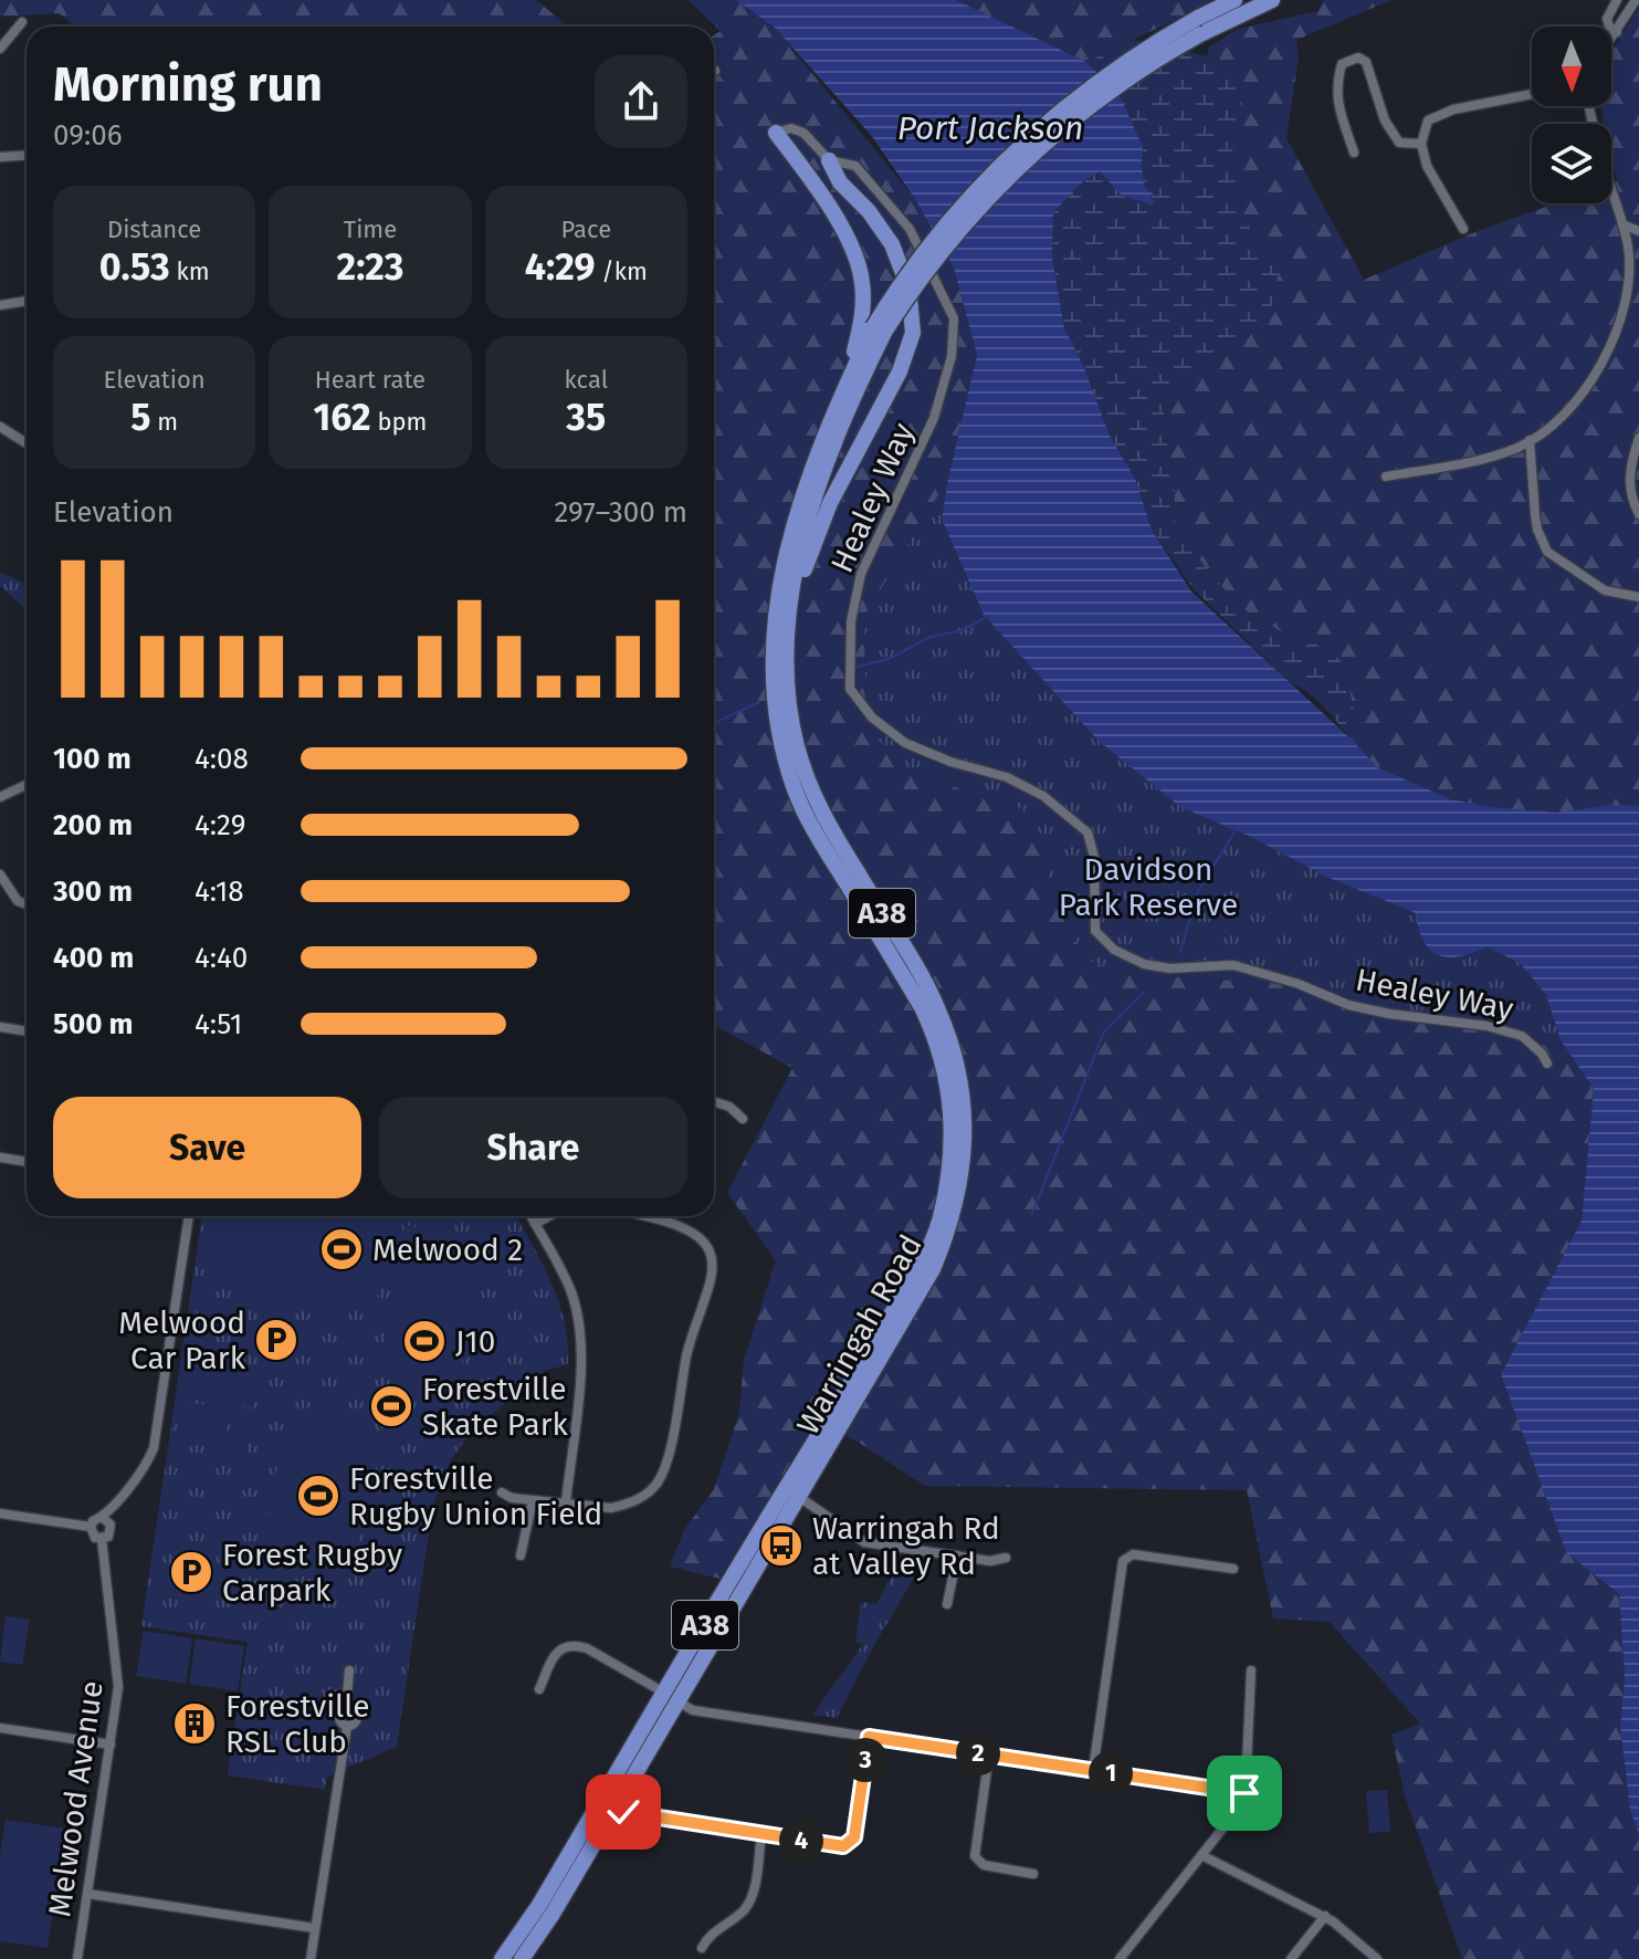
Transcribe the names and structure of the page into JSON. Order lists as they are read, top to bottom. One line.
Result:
{"streets":{"highway":["A38","Warringah Road"],"street":["Healey Way","Melwood Avenue"]},"water":["Port Jackson"],"parks":["Davidson Park Reserve"],"places":{"sports":["Melwood 2","J10","Forestville Skate Park","Forestville Rugby Union Field"],"parking":["Melwood Car Park","Forest Rugby Carpark"],"bus stop":["Warringah Rd at Valley Rd"],"building":["Forestville RSL Club"]},"north":"bottom","page":{"heading":["Morning run","09:06"],"stats":[["Distance","0.53 km"],["Time","2:23"],["Pace","4:29 /km"],["Elevation","5 m"],["Heart rate","162 bpm"],["kcal","35"]],"chart":["Elevation","297–300 m"],"list":[{"name":"100 m","note":"4:08"},{"name":"200 m","note":"4:29"},{"name":"300 m","note":"4:18"},{"name":"400 m","note":"4:40"},{"name":"500 m","note":"4:51"}],"buttons":["Save","Share"],"pins":["2","3","1","4"]}}
